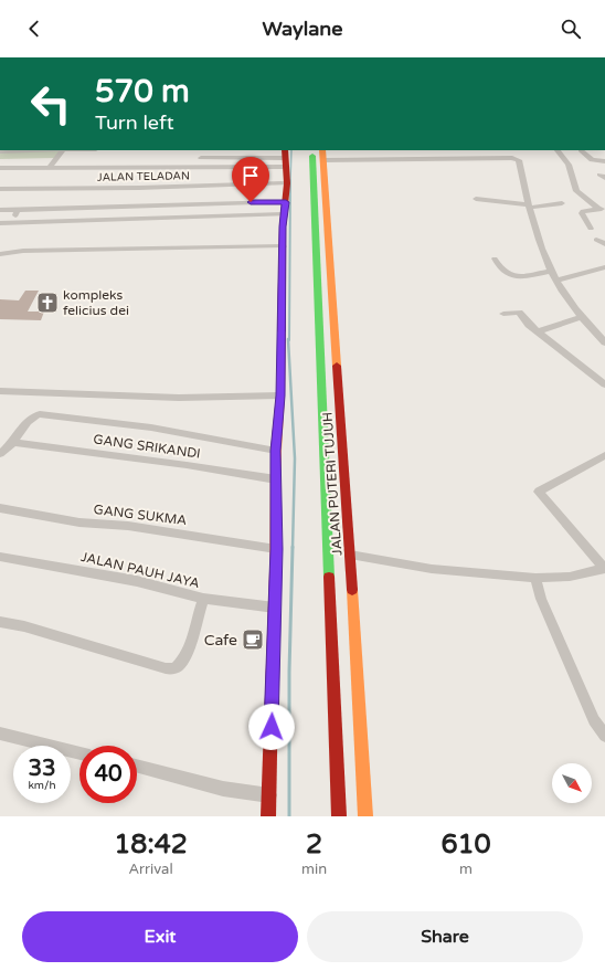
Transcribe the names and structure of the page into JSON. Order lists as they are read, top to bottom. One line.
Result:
{"streets":{"main road":["JALAN PUTERI TUJUH"],"street":["JALAN TELADAN","GANG SRIKANDI","GANG SUKMA","JALAN PAUH JAYA"]},"places":{"church":["kompleks felicius dei"],"cafe":["Cafe"]},"north":"bottom right","page":{"header":"Waylane","turn":["570 m","Turn left"],"speed":"33 km/h","limit":"40","eta":["18:42","Arrival","2","min","610","m"],"buttons":["Exit","Share"]}}
